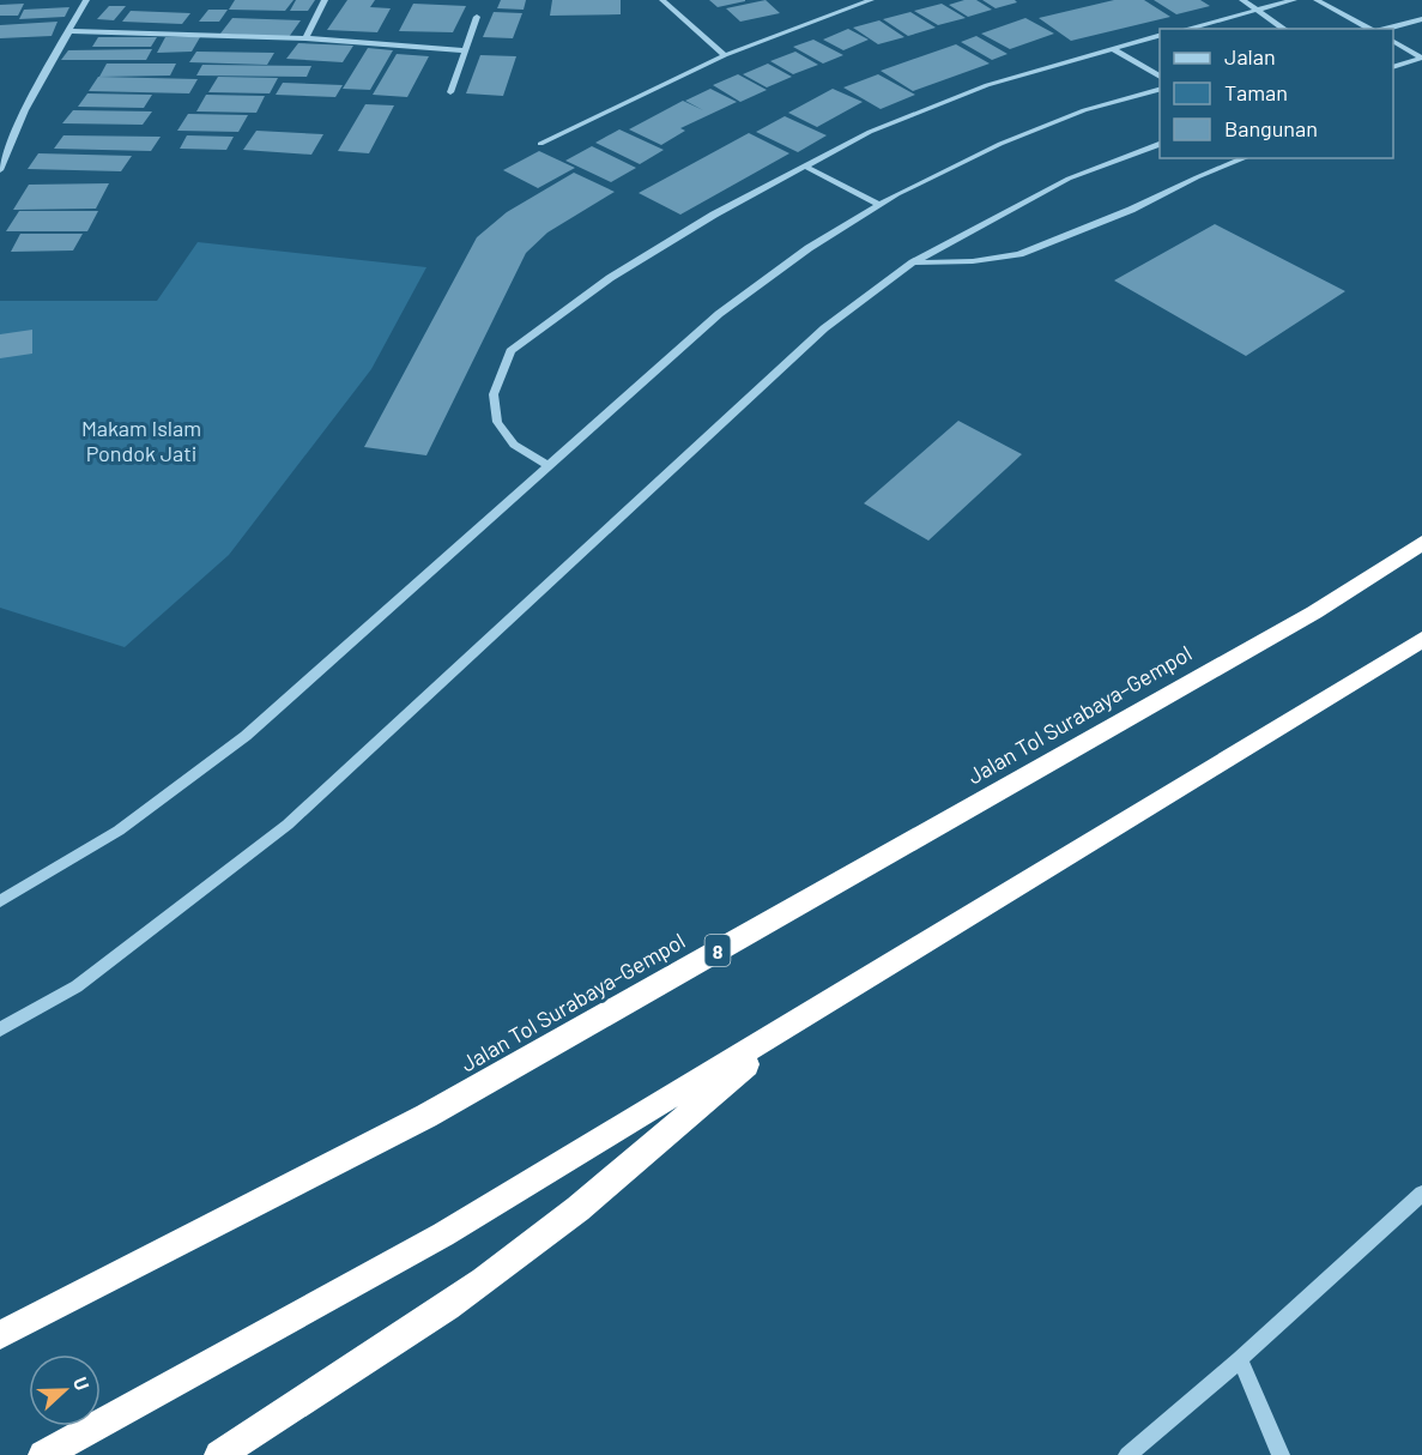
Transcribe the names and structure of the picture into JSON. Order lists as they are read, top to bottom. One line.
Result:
{"streets":{"highway":["Jalan Tol Surabaya–Gempol","8"]},"parks":["Makam Islam Pondok Jati"],"legend":["Jalan","Taman","Bangunan"],"north":"right"}
